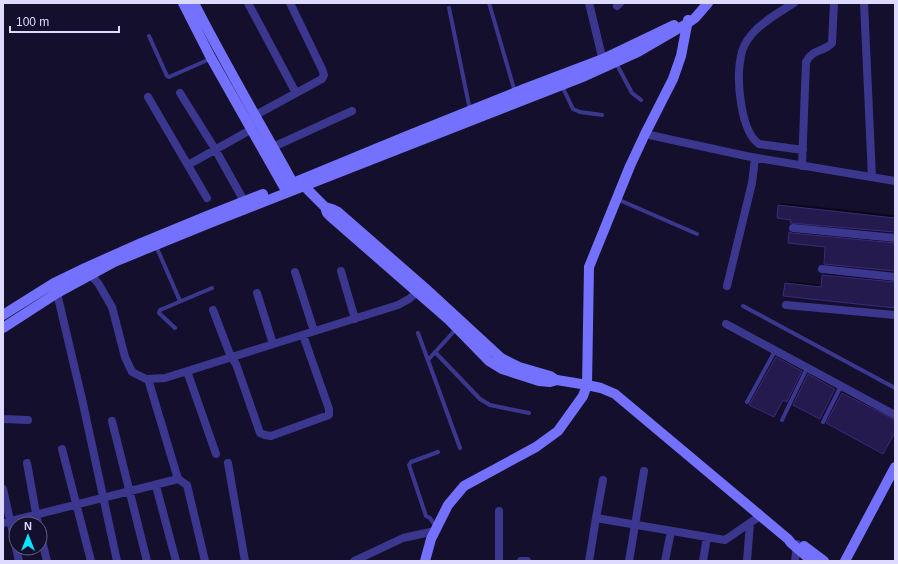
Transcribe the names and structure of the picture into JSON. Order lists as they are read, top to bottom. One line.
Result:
{"scale_bar":"100 m","north":"top"}
